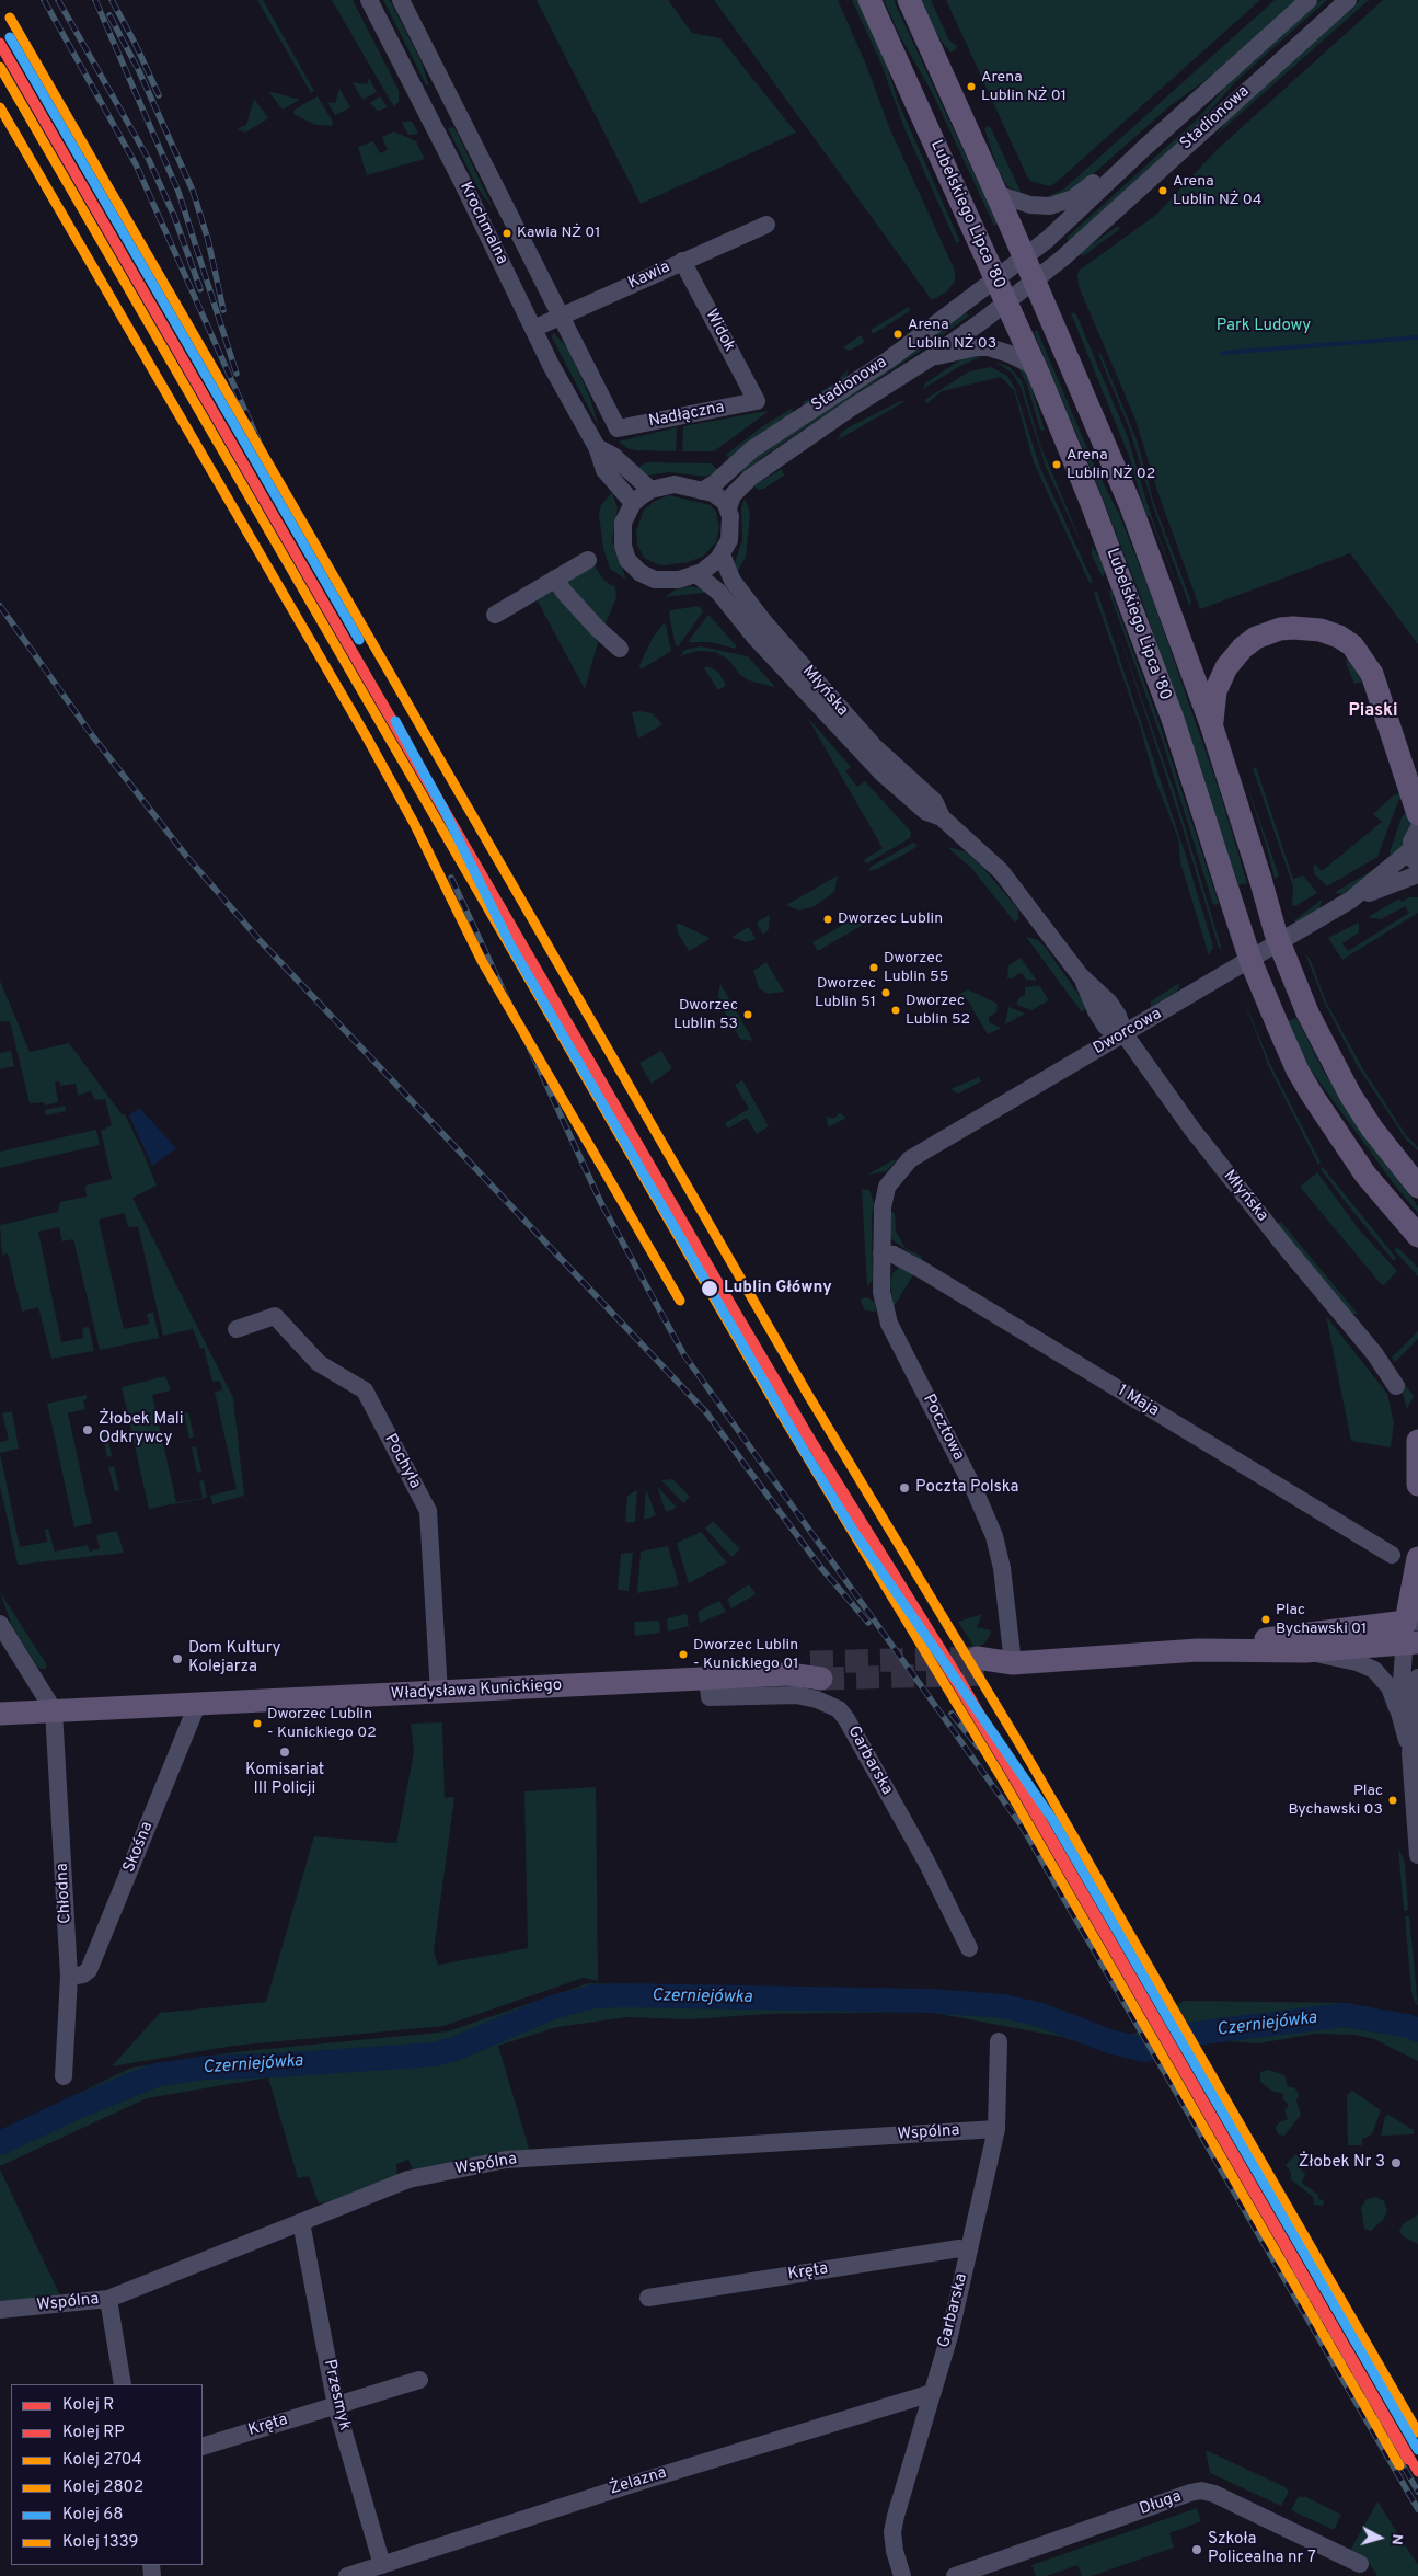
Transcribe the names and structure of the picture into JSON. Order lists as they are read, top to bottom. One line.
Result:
{"streets":{"main road":["Lubelskiego Lipca '80","Władysława Kunickiego"],"street":["Stadionowa","Krochmalna","Kawia","Widok","Nadłączna","Młyńska","Dworcowa","1 Maja","Pocztowa","Pochyła","Garbarska","Skośna","Chłodna","Wspólna","Kręta","Przesmyk","Żelazna","Długa"]},"crossings":[["Stadionowa","Lubelskiego Lipca '80"],["Stadionowa","Krochmalna"],["Stadionowa","Młyńska"],["Krochmalna","Kawia"],["Krochmalna","Młyńska"],["Kawia","Widok"],["Kawia","Nadłączna"],["Widok","Nadłączna"],["Młyńska","Dworcowa"],["Dworcowa","Pocztowa"],["1 Maja","Pocztowa"],["Pochyła","Władysława Kunickiego"],["Władysława Kunickiego","Garbarska"],["Władysława Kunickiego","Skośna"],["Władysława Kunickiego","Chłodna"],["Garbarska","Wspólna"],["Garbarska","Kręta"],["Garbarska","Żelazna"],["Skośna","Chłodna"],["Wspólna","Przesmyk"],["Kręta","Przesmyk"],["Przesmyk","Żelazna"]],"districts":["Piaski"],"water":["Czerniejówka"],"parks":["Park Ludowy"],"places":["Arena Lublin NŻ 01","Arena Lublin NŻ 04","Kawia NŻ 01","Arena Lublin NŻ 03","Arena Lublin NŻ 02","Dworzec Lublin","Dworzec Lublin 55","Dworzec Lublin 51","Dworzec Lublin 52","Dworzec Lublin 53","Lublin Główny","Żłobek Mali Odkrywcy","Poczta Polska","Plac Bychawski 01","Dworzec Lublin - Kunickiego 01","Dom Kultury Kolejarza","Dworzec Lublin - Kunickiego 02","Komisariat III Policji","Plac Bychawski 03","Żłobek Nr 3","Szkoła Policealna nr 7"],"lines":["rail line 2704","rail line 68","rail line R","rail line RP","rail line 2802","rail line 1339"],"legend":["Kolej R","Kolej RP","Kolej 2704","Kolej 2802","Kolej 68","Kolej 1339"],"north":"right"}
